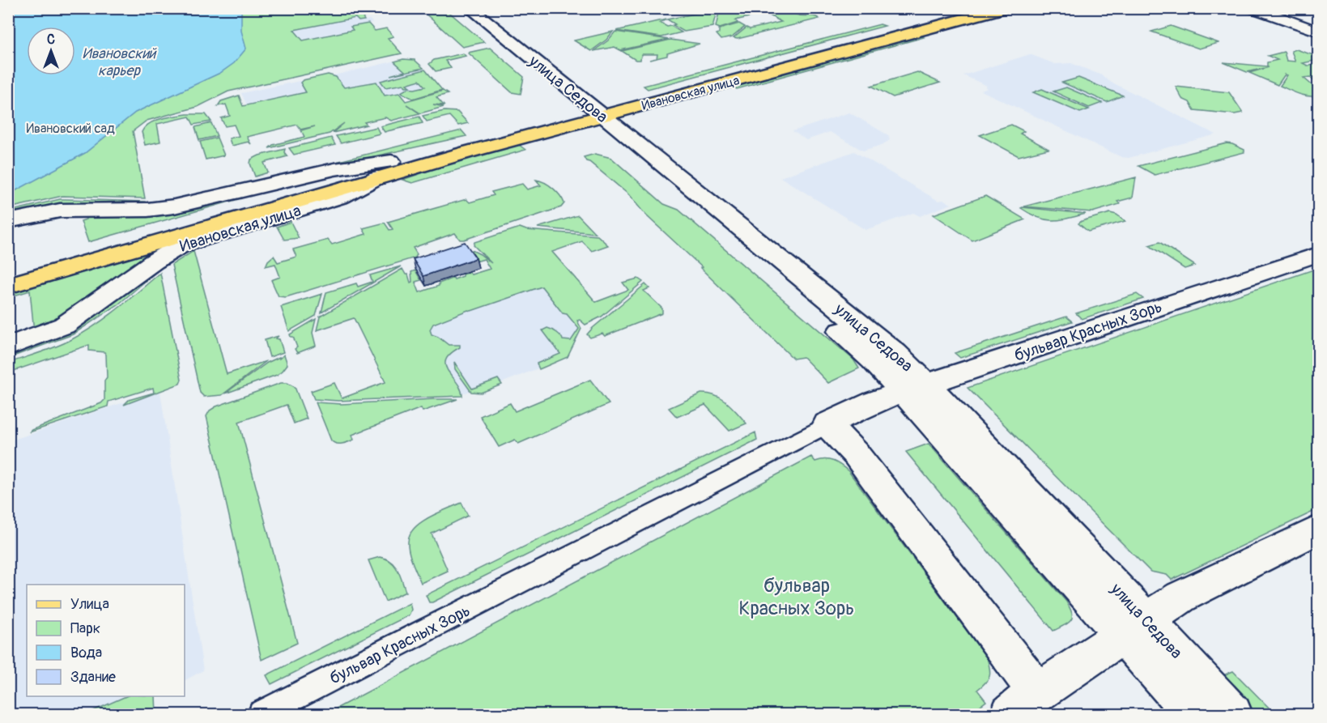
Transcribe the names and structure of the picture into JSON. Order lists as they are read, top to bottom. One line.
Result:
{"streets":{"main road":["улица Седова","Ивановская улица","бульвар Красных Зорь"]},"crossings":[["улица Седова","Ивановская улица"],["улица Седова","бульвар Красных Зорь"]],"water":["Ивановский карьер"],"parks":["Ивановский сад","бульвар Красных Зорь"],"legend":["Улица","Парк","Вода","Здание"],"north":"top"}
